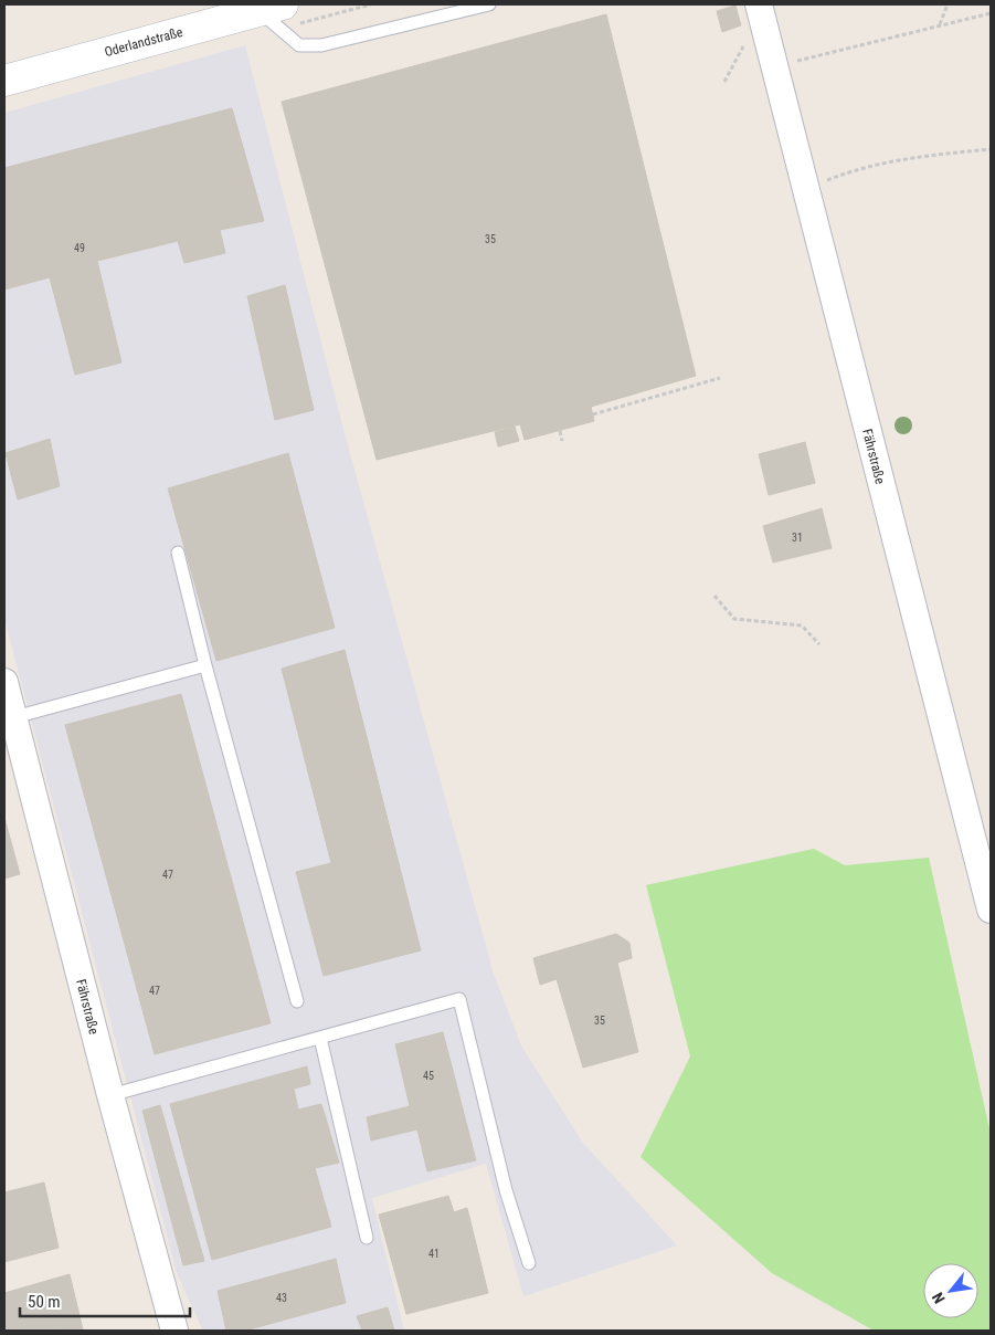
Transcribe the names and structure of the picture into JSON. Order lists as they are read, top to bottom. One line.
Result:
{"streets":{"street":["Oderlandstraße","Fährstraße"]},"house_numbers":["35","49","31","47","47","35","45","41","43"],"scale_bar":"50 m","north":"bottom left"}
